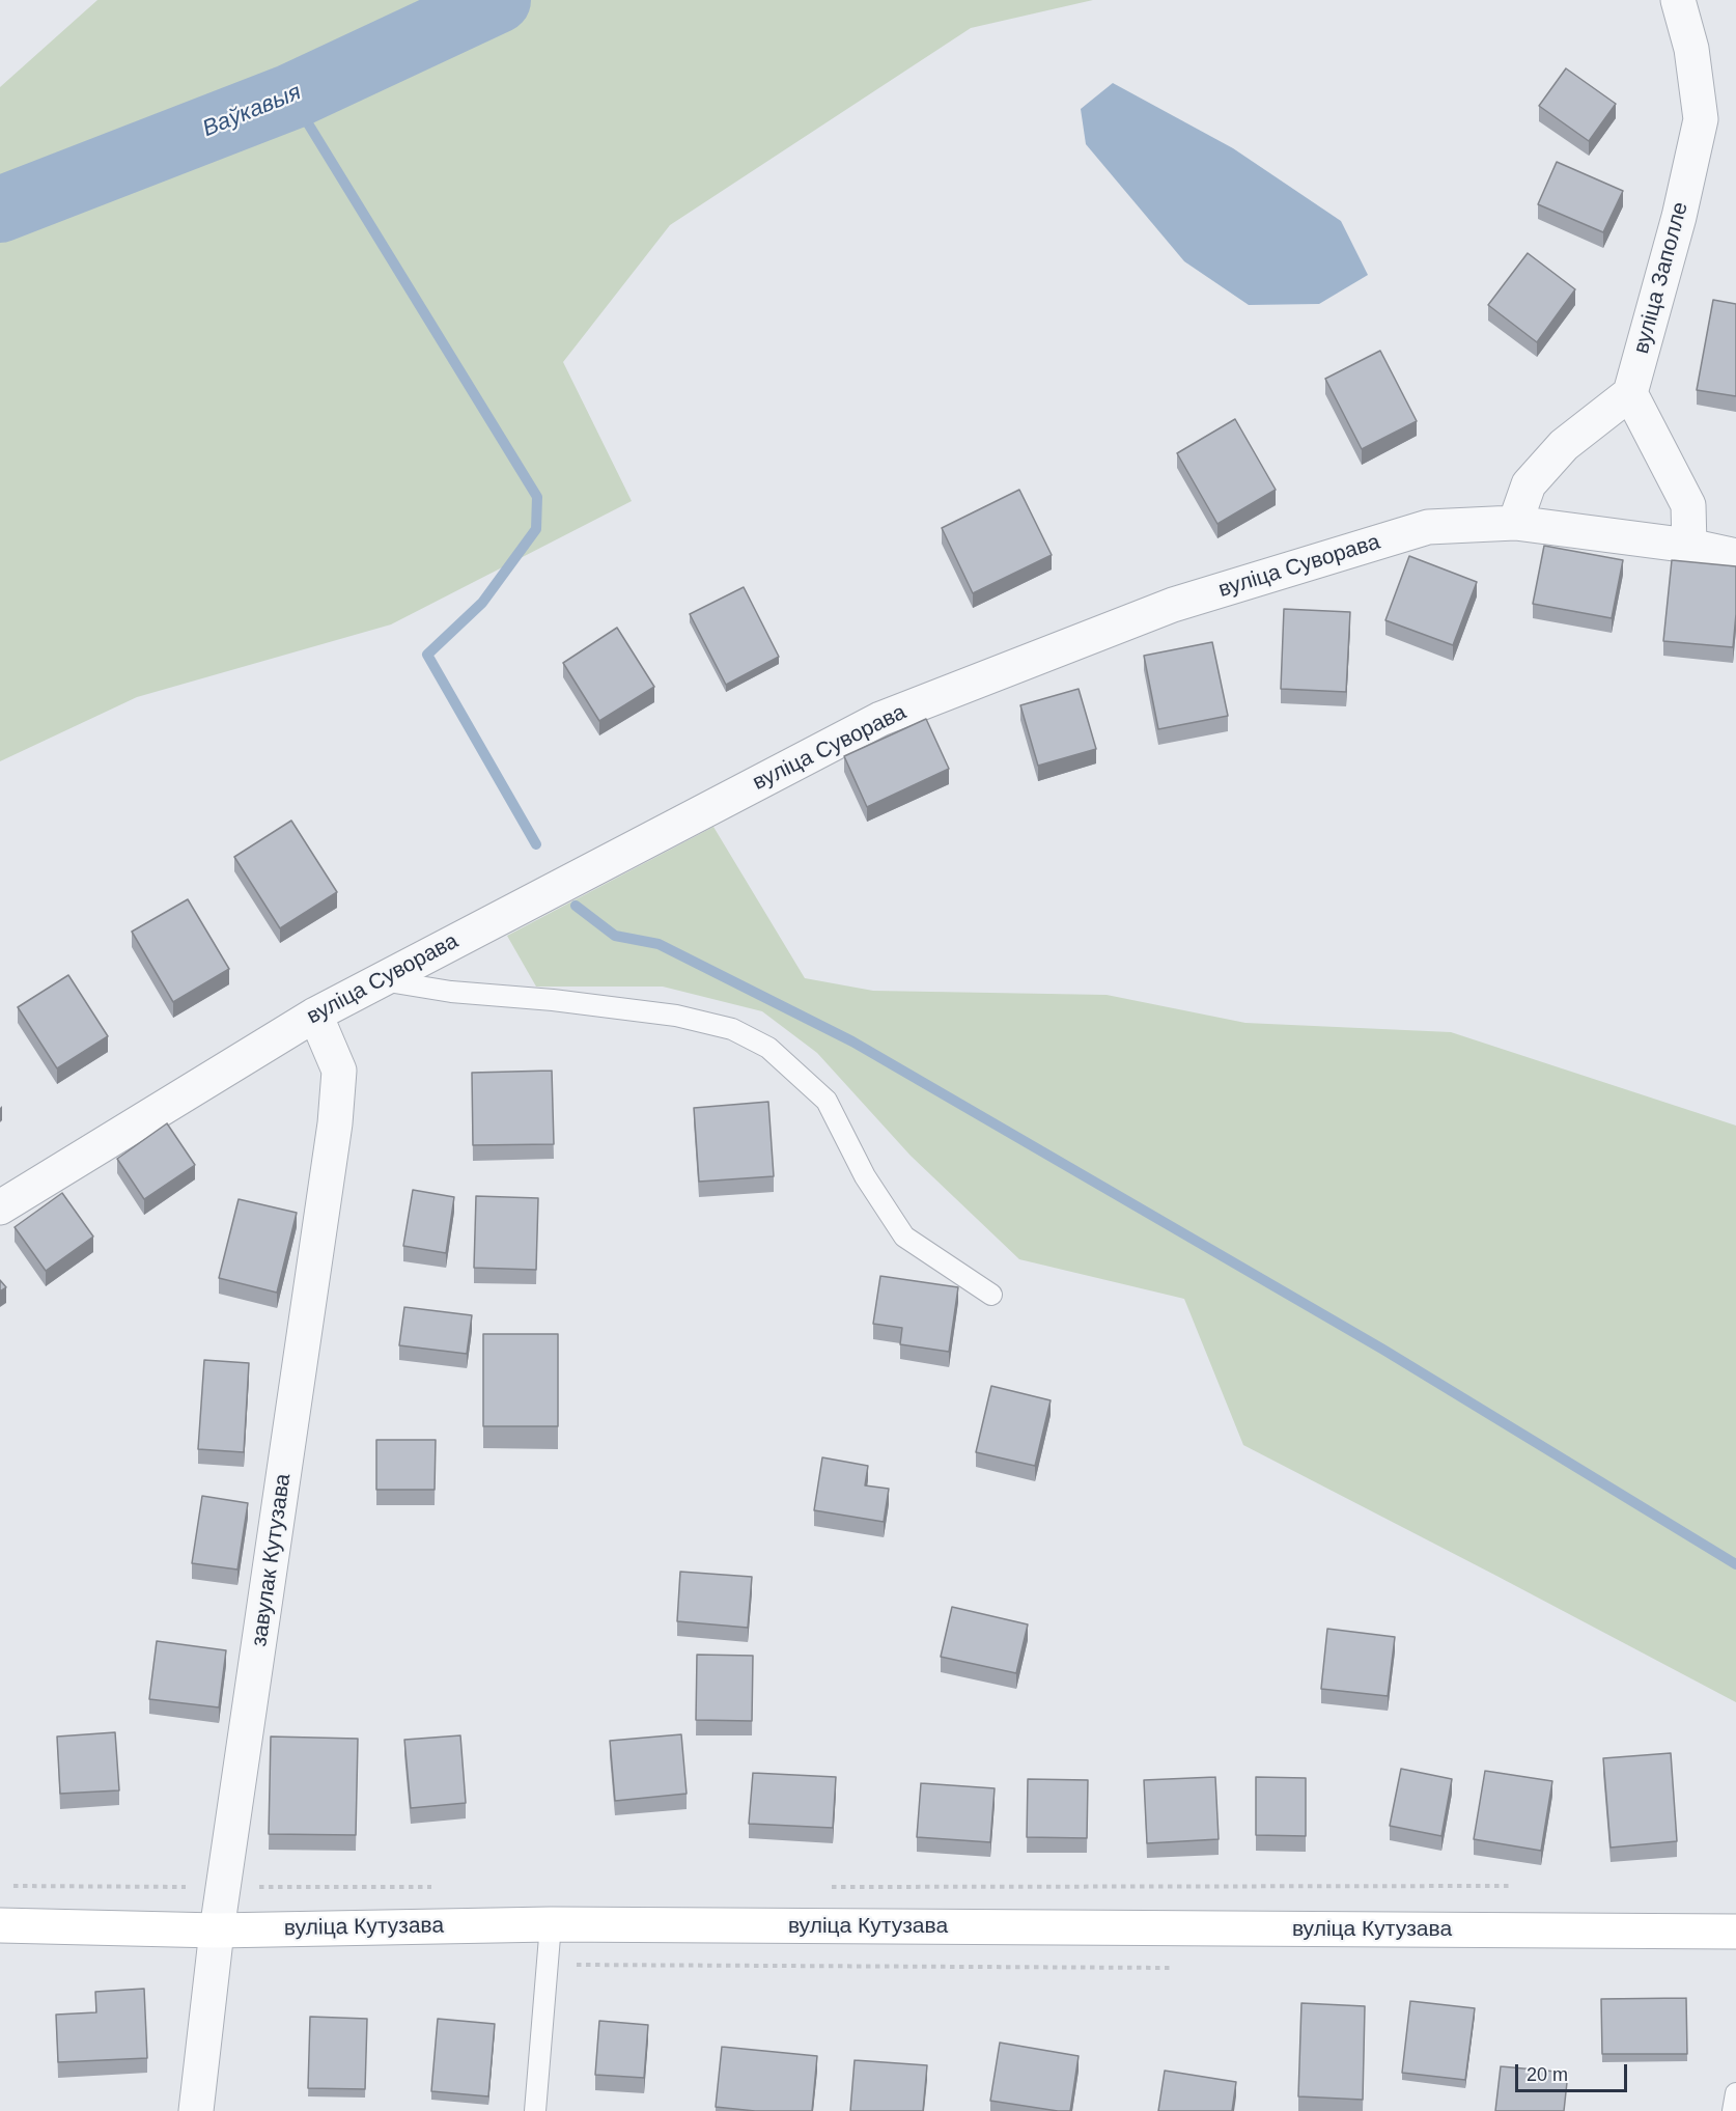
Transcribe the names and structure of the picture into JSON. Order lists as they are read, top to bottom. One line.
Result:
{"streets":{"main road":["вуліца Кутузава"],"street":["вуліца Заполле","вуліца Суворава","завулак Кутузава"]},"crossings":[["вуліца Суворава","завулак Кутузава"],["завулак Кутузава","вуліца Кутузава"]],"water":["Ваўкавыя"],"scale_bar":"20 m"}
